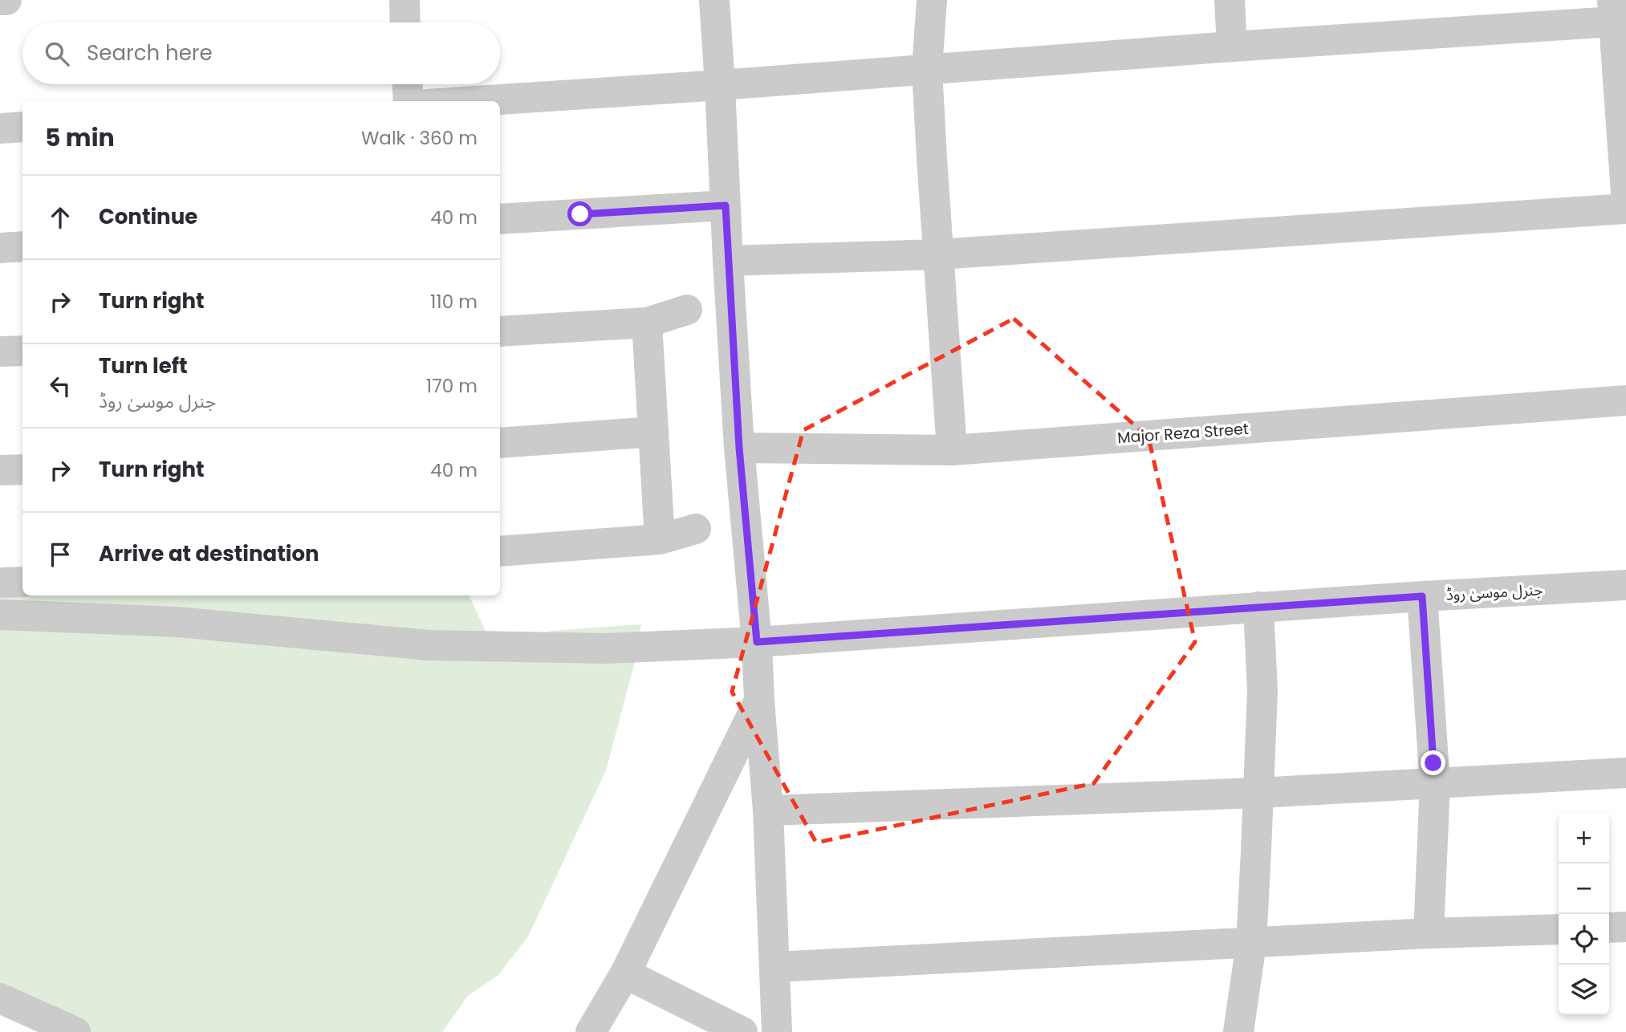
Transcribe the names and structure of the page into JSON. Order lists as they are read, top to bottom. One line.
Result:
{"streets":{"street":["Major Reza Street","جنرل موسیٰ روڈ"]},"page":{"search":"Search here","heading":["5 min","Walk · 360 m"],"list":[["Continue","40 m"],["Turn right","110 m"],["Turn left","جنرل موسیٰ روڈ","170 m"],["Turn right","40 m"],"Arrive at destination"],"map_buttons":["+","−"]}}
